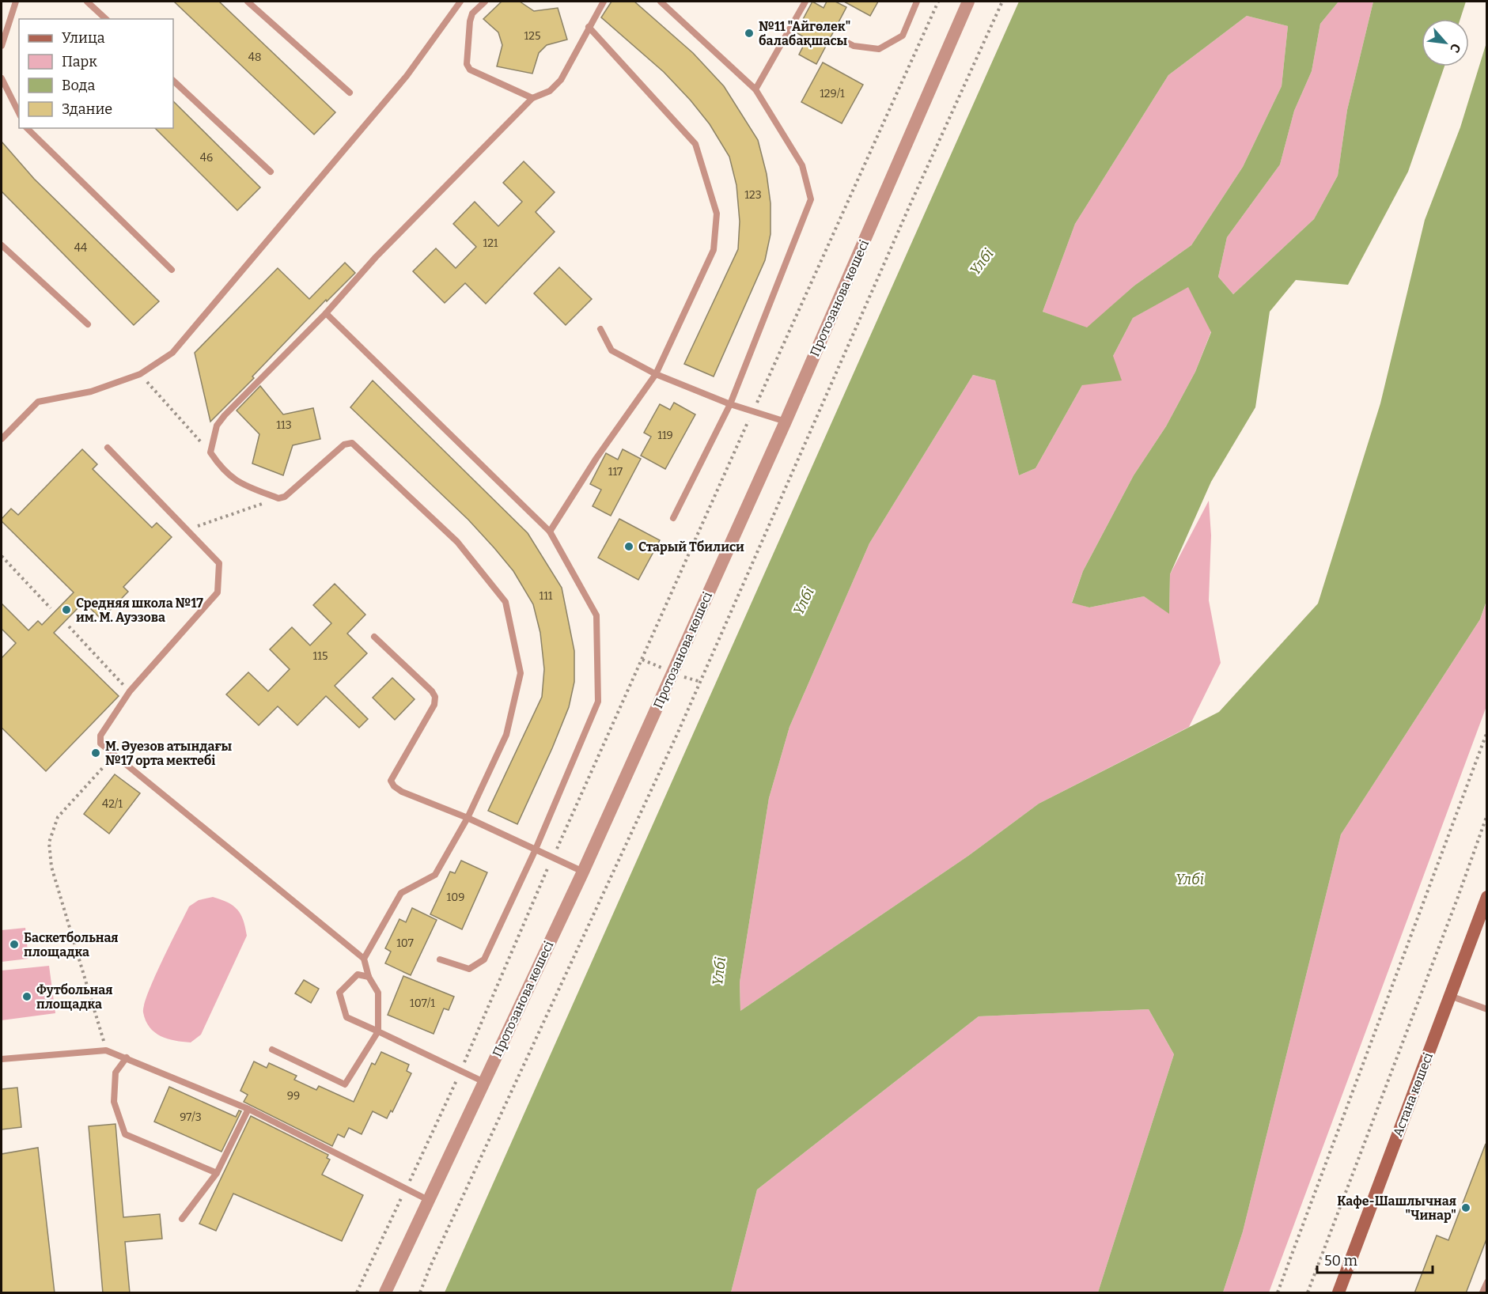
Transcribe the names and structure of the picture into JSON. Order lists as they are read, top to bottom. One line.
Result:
{"streets":{"main road":["Астана көшесі"],"street":["Протозанова көшесі"]},"water":["Үлбі"],"places":["№11 \"Айгөлек\" балабақшасы","Старый Тбилиси","Средняя школа №17 им. М. Ауэзова","М. Әуезов атындағы №17 орта мектебі","Баскетбольная площадка","Футбольная площадка","Кафе-Шашлычная \"Чинар\""],"house_numbers":["125","48","129/1","46","123","121","44","113","119","117","111","115","42/1","109","107","107/1","99","97/3"],"legend":["Улица","Парк","Вода","Здание"],"scale_bar":"50 m","north":"bottom right"}
